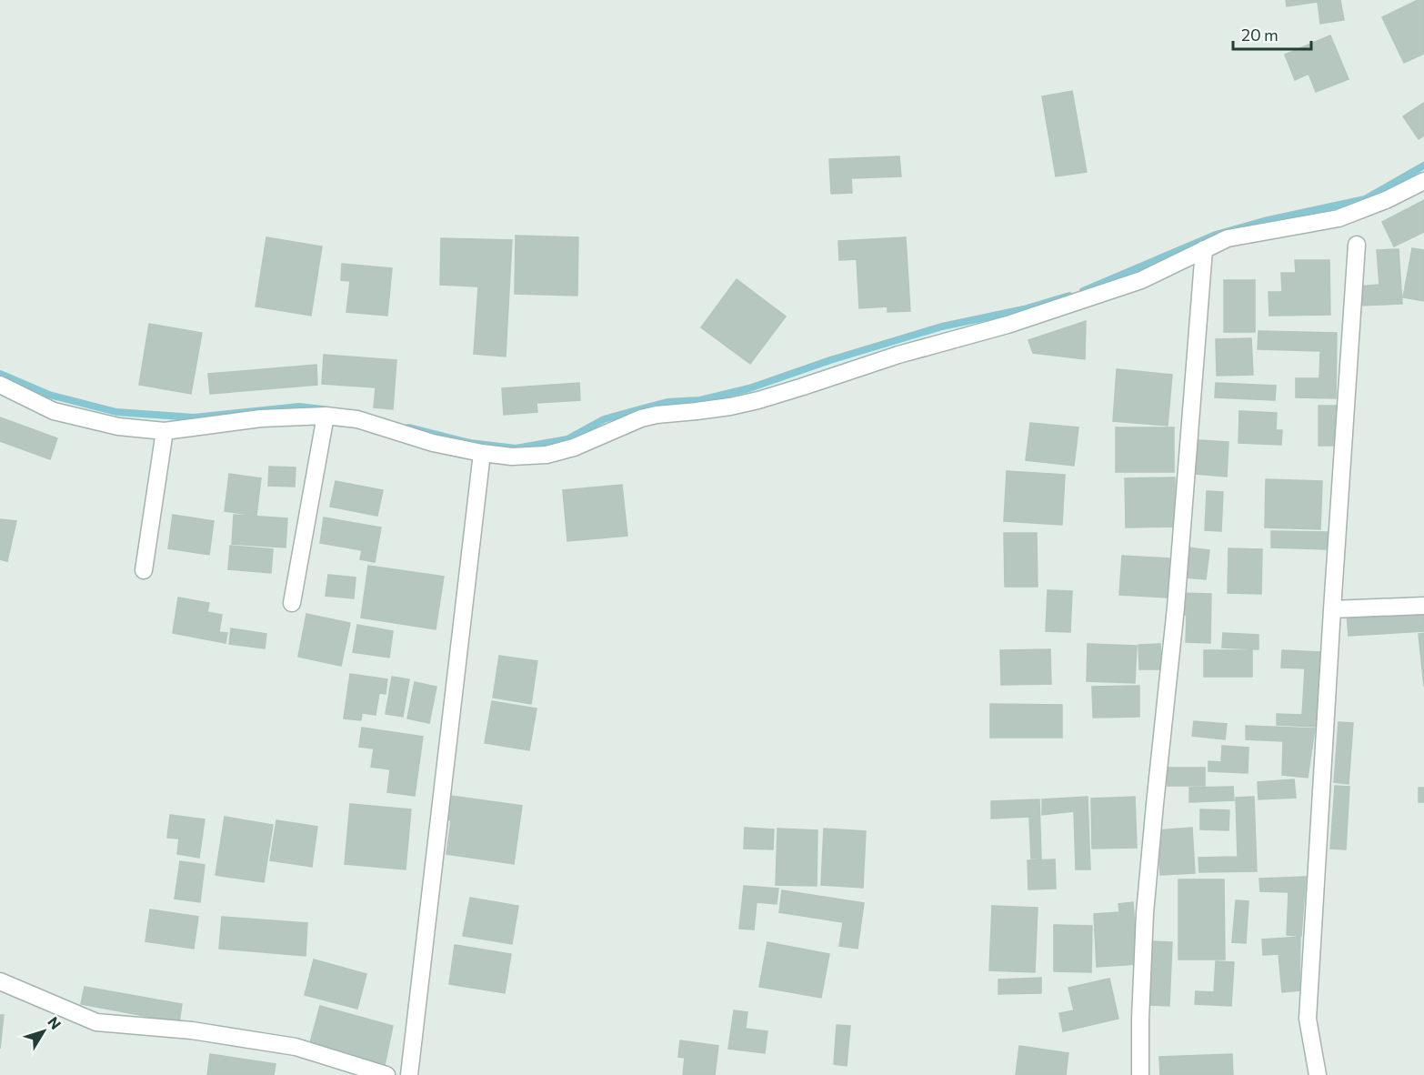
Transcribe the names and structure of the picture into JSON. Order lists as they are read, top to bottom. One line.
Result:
{"scale_bar":"20 m","north":"top right"}
